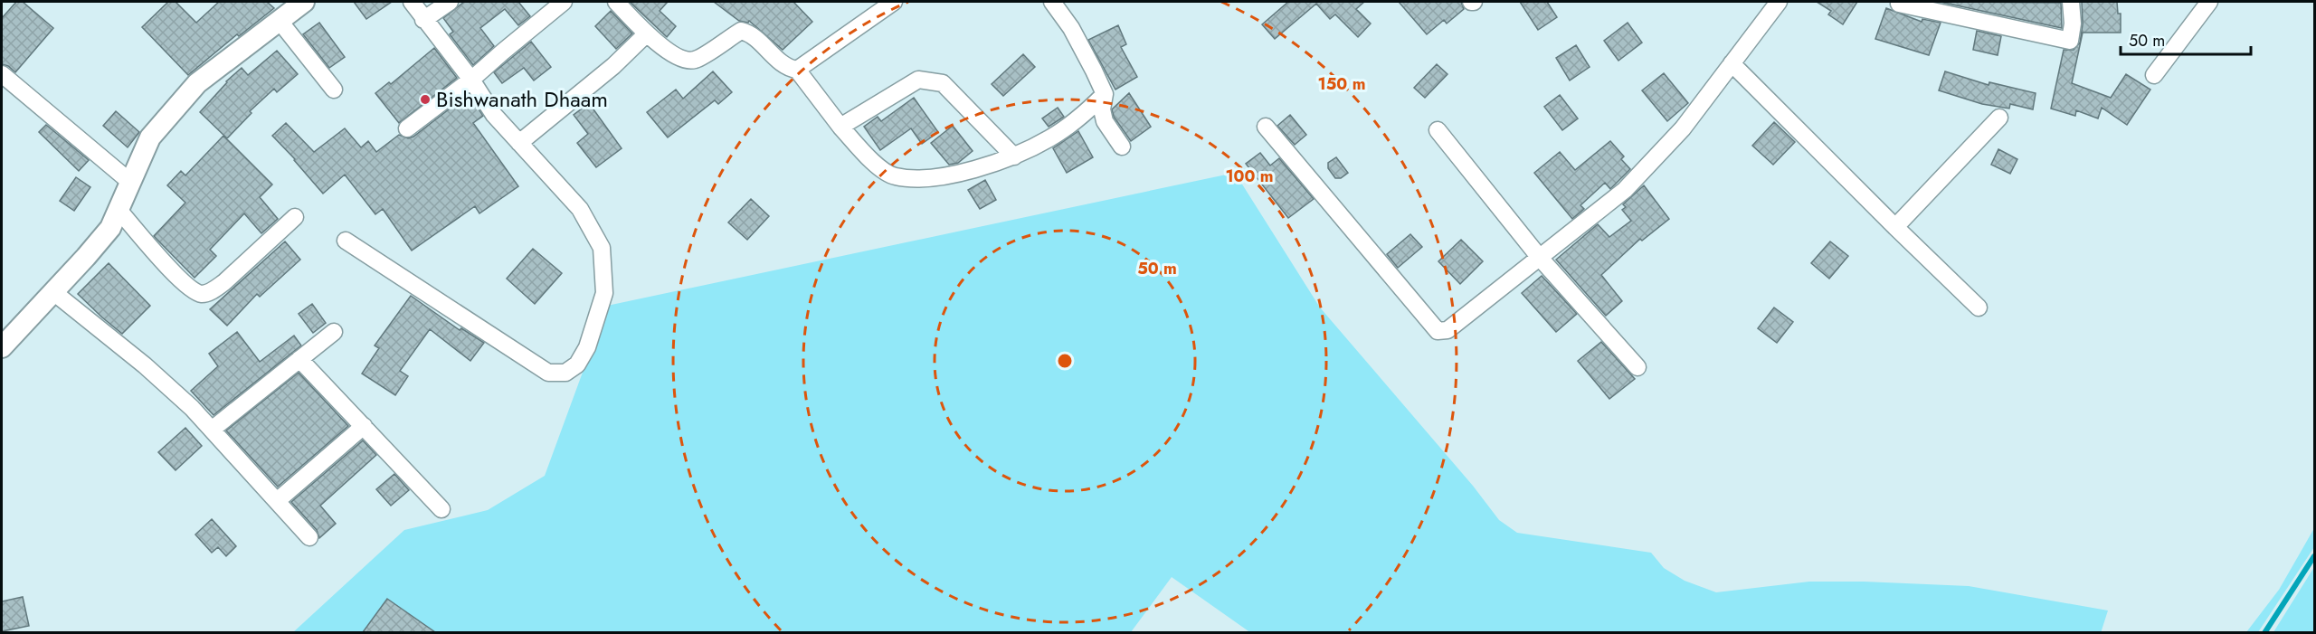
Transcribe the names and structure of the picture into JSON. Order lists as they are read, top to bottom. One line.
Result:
{"places":["Bishwanath Dhaam"],"scale_bar":"50 m","rings":["150 m","100 m","50 m"]}
